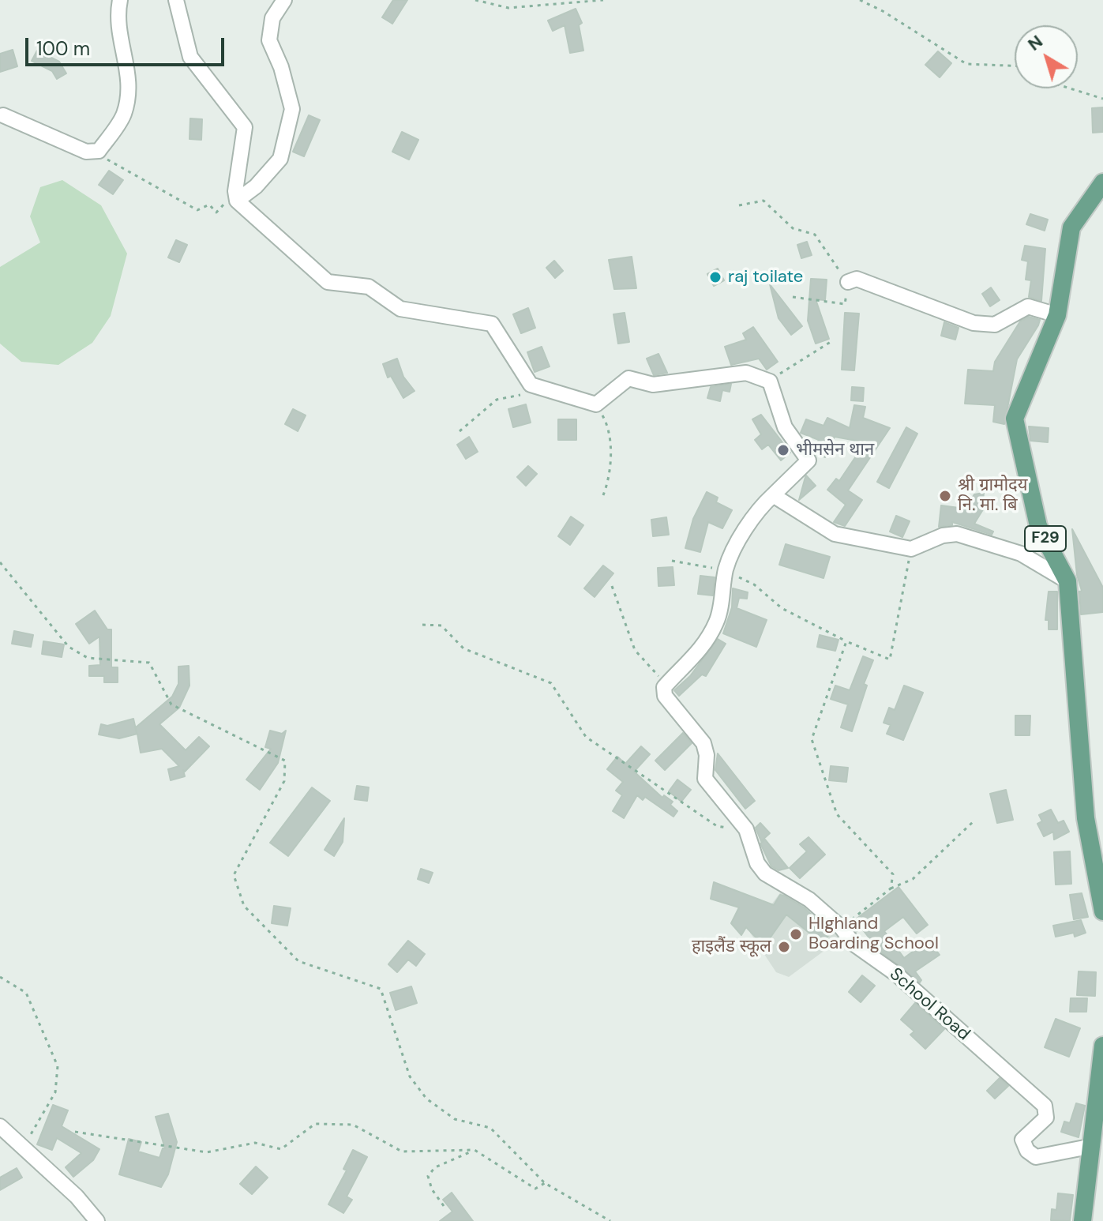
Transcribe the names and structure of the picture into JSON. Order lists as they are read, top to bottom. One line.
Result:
{"streets":{"main road":["F29"],"street":["School Road"]},"places":["raj toilate","भीमसेन थान","श्री ग्रामोदय नि. मा. बि","HIghland Boarding School","हाइलैंड स्कूल"],"scale_bar":"100 m","north":"top left"}
